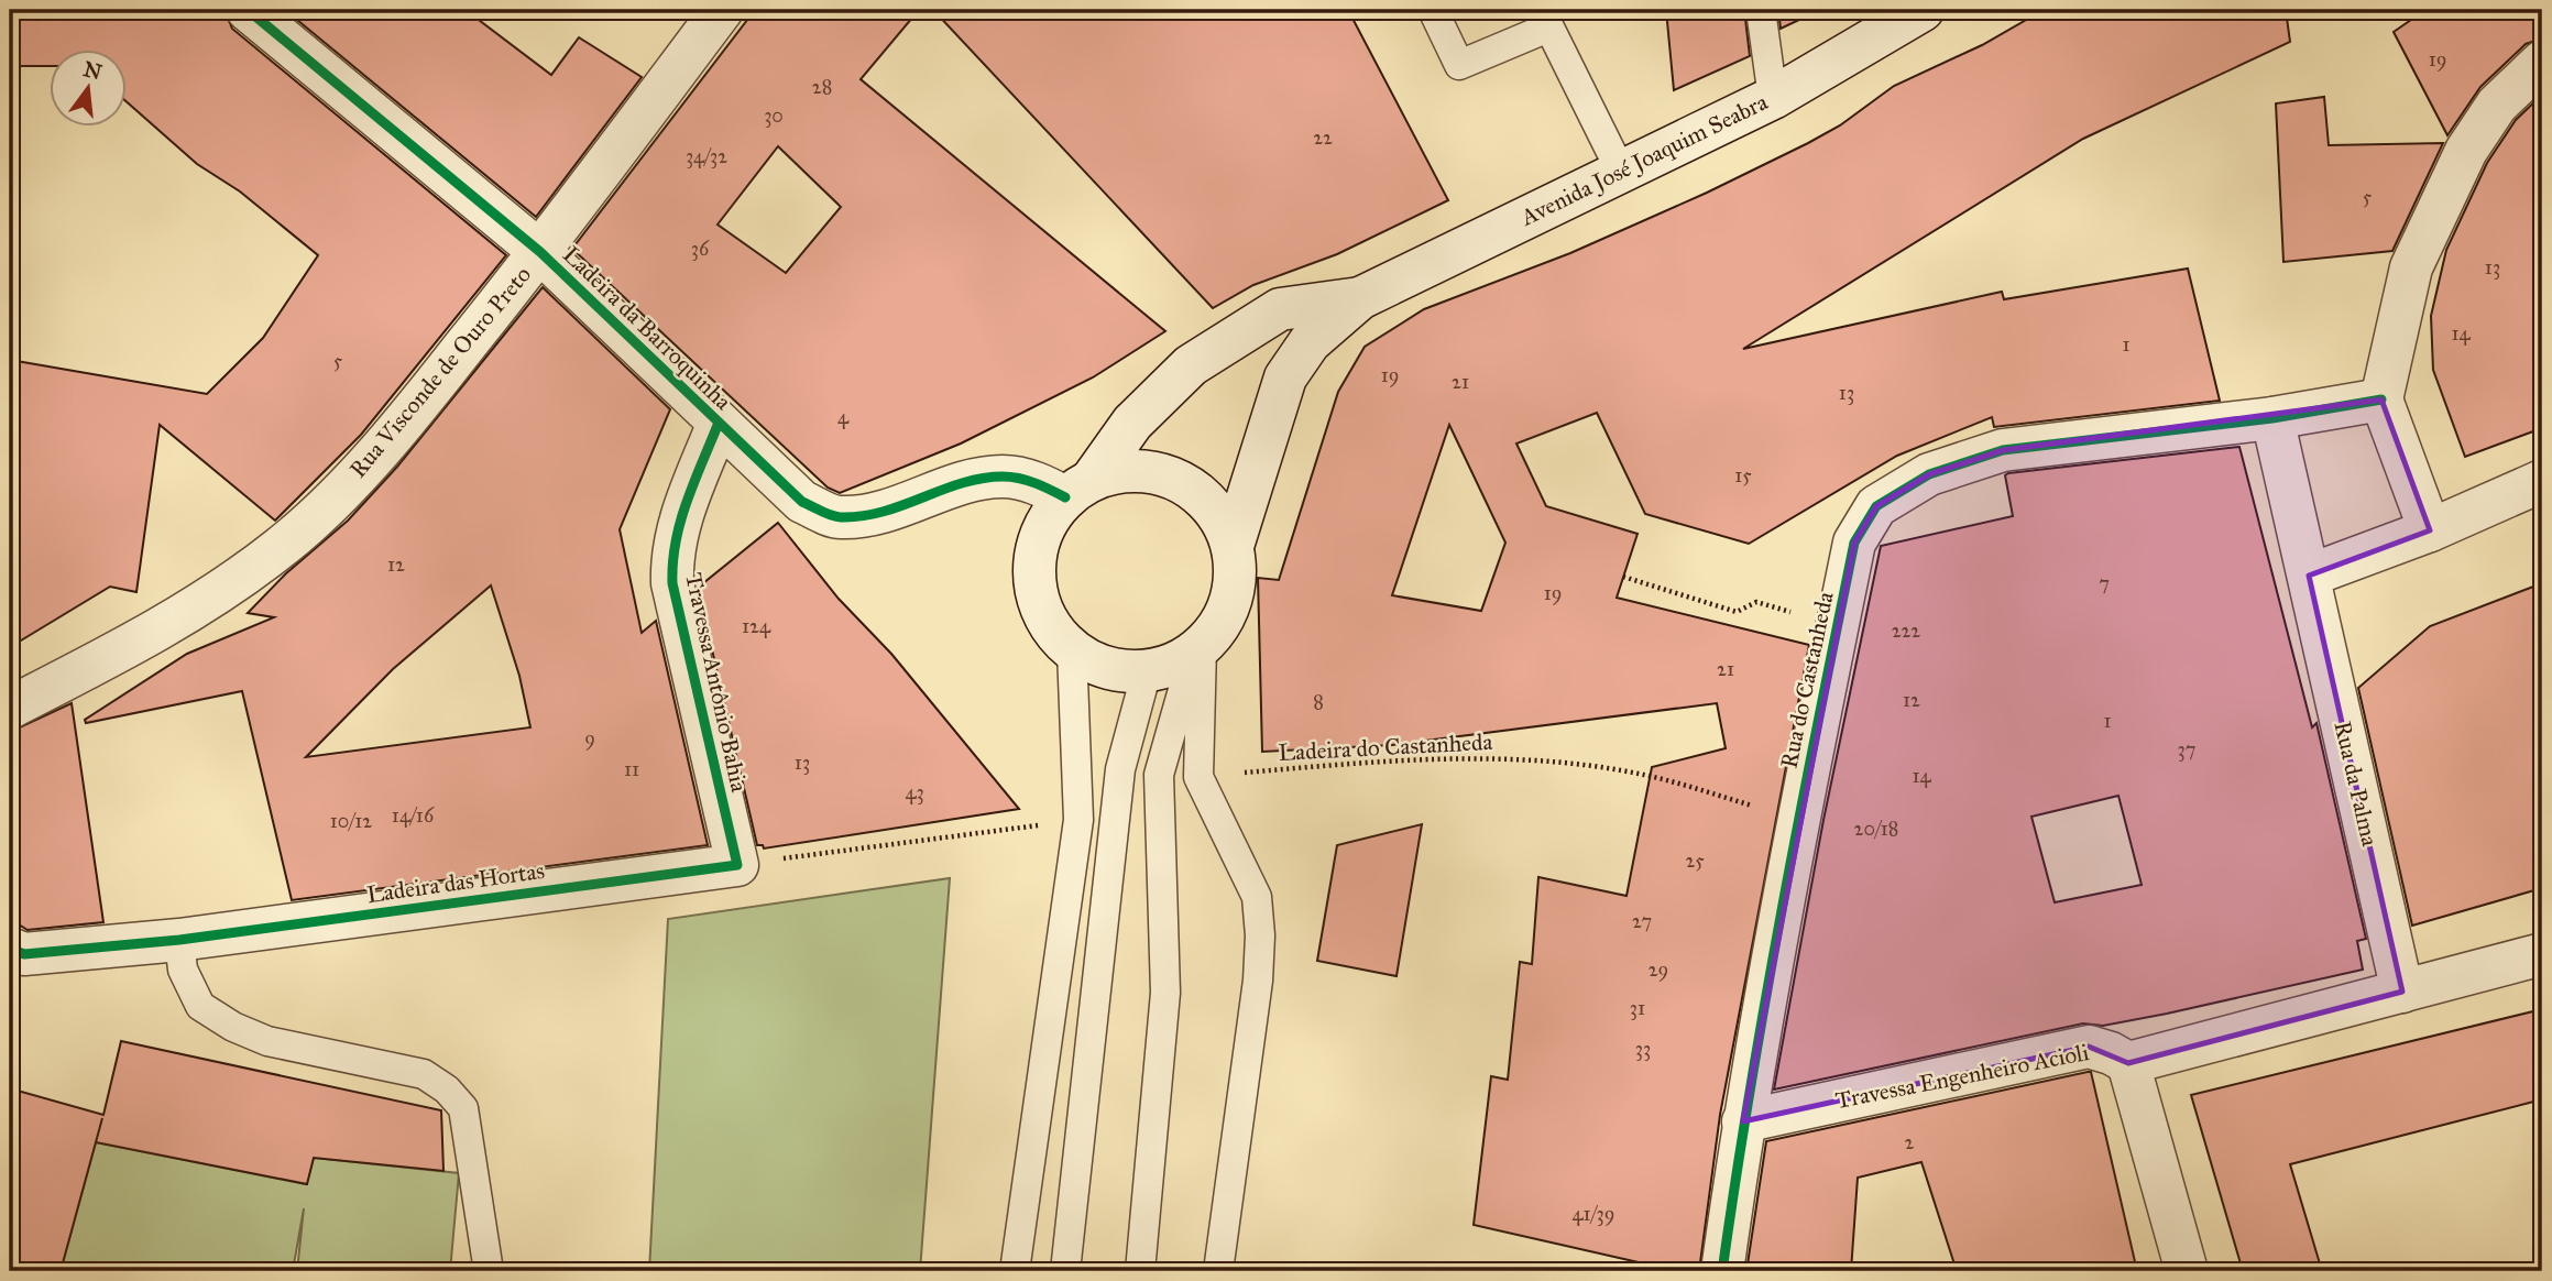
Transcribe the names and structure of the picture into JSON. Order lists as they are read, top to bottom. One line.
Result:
{"streets":{"street":["Avenida José Joaquim Seabra","Ladeira da Barroquinha","Rua Visconde de Ouro Preto","Rua do Castanheda","Travessa Antônio Bahia","Rua da Palma","Ladeira das Hortas","Travessa Engenheiro Acioli"],"path":["Ladeira do Castanheda"]},"crossings":[["Avenida José Joaquim Seabra","Ladeira da Barroquinha"],["Ladeira da Barroquinha","Rua Visconde de Ouro Preto"],["Ladeira da Barroquinha","Travessa Antônio Bahia"],["Rua do Castanheda","Ladeira do Castanheda"],["Rua do Castanheda","Rua da Palma"],["Rua do Castanheda","Travessa Engenheiro Acioli"],["Travessa Antônio Bahia","Ladeira das Hortas"]],"house_numbers":["19","28","30","22","34/32","5","36","13","14","1","5","19","21","13","4","15","12","7","19","124","222","21","12","8","1","9","37","13","11","14","43","14/16","10/12","20/18","25","27","29","31","33","2","41/39"],"north":"top"}
